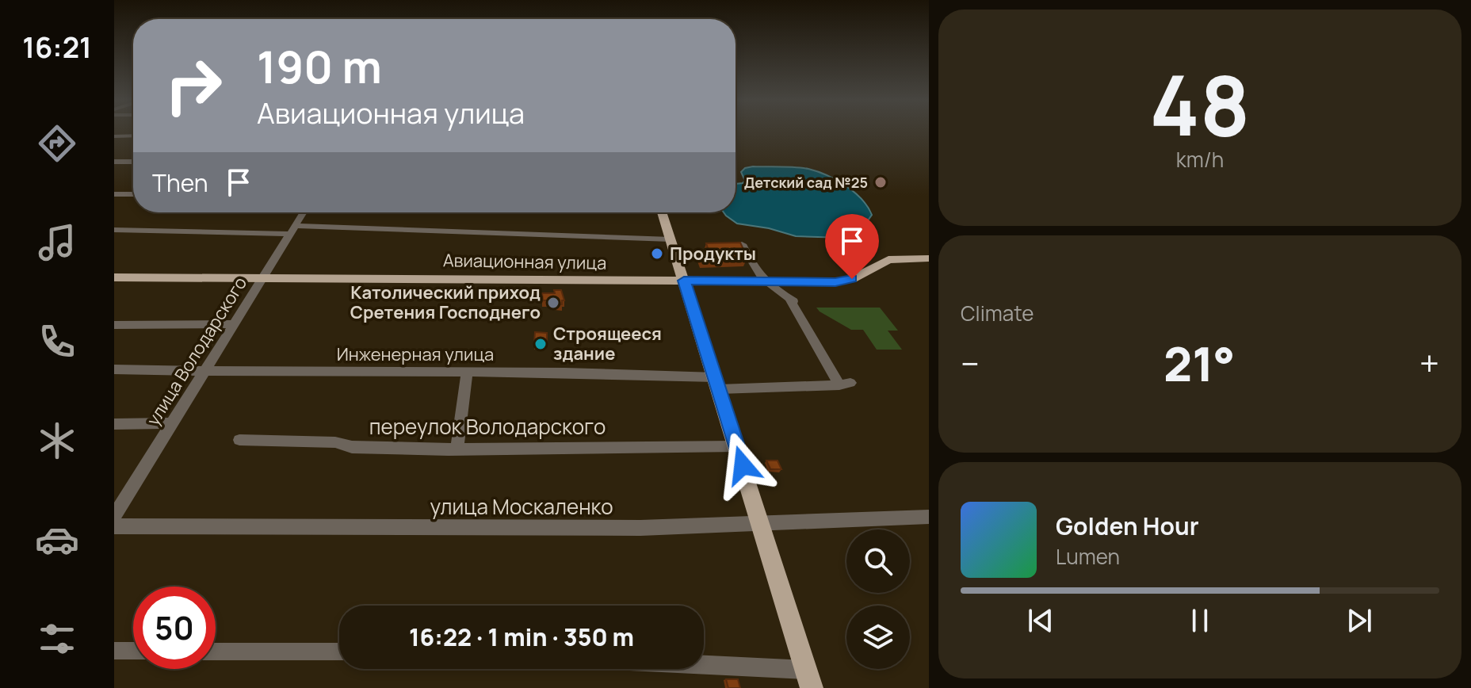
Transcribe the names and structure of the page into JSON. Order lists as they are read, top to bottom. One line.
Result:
{"streets":{"main road":["Авиационная улица"],"street":["улица Володарского","Инженерная улица","переулок Володарского","улица Москаленко"]},"crossings":[["Авиационная улица","улица Володарского"],["Авиационная улица","Инженерная улица"],["улица Володарского","Инженерная улица"]],"places":["Детский сад №25","Продукты","Католический приход Сретения Господнего","Строящееся здание"],"page":{"tabs":"16:21","tile":[["48","km/h"],"Climate"],"turn":["190 m","Авиационная улица"],"then":"Then","heat":["−","21°","+"],"song":["Golden Hour","Lumen"],"limit":"50","trip":"16:22 · 1 min · 350 m"}}
